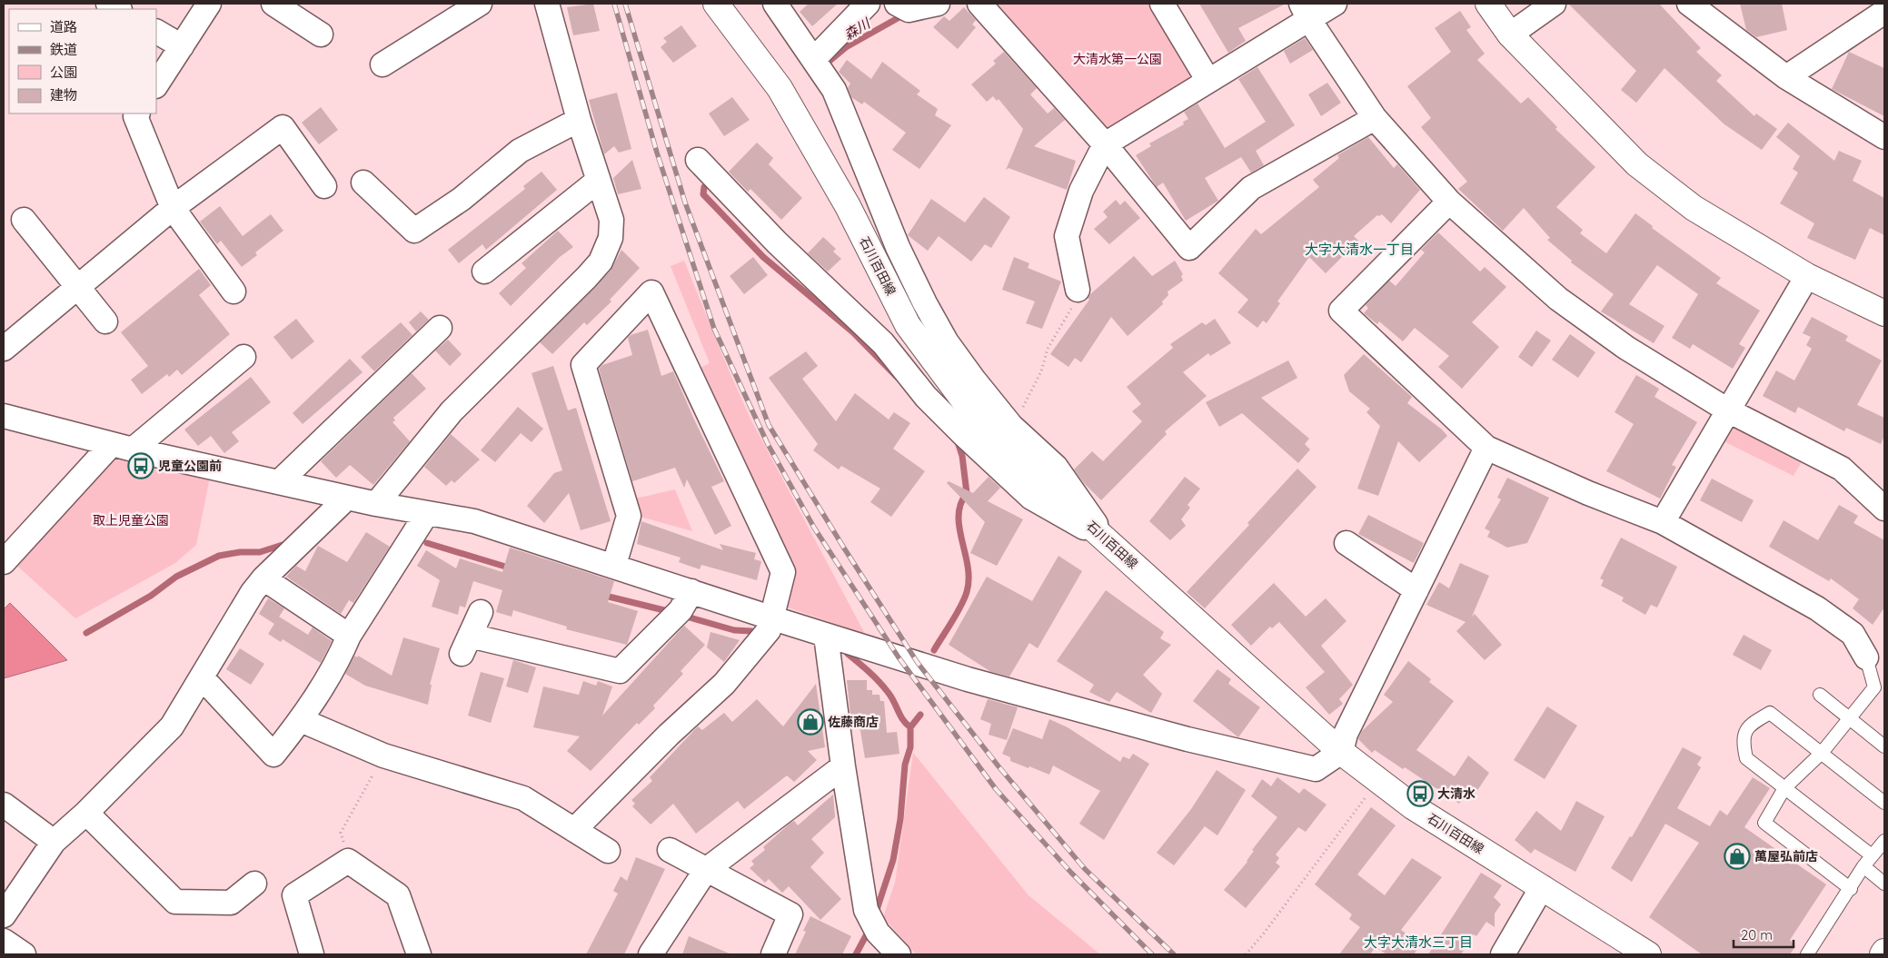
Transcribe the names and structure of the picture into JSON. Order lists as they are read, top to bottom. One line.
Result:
{"streets":{"main road":["石川百田線"]},"districts":["大字大清水一丁目","大字大清水三丁目"],"water":["森川"],"parks":["大清水第一公園","取上児童公園"],"places":{"bus stop":["児童公園前","大清水"],"shop":["佐藤商店","萬屋弘前店"]},"legend":["道路","鉄道","公園","建物"],"scale_bar":"20 m"}
